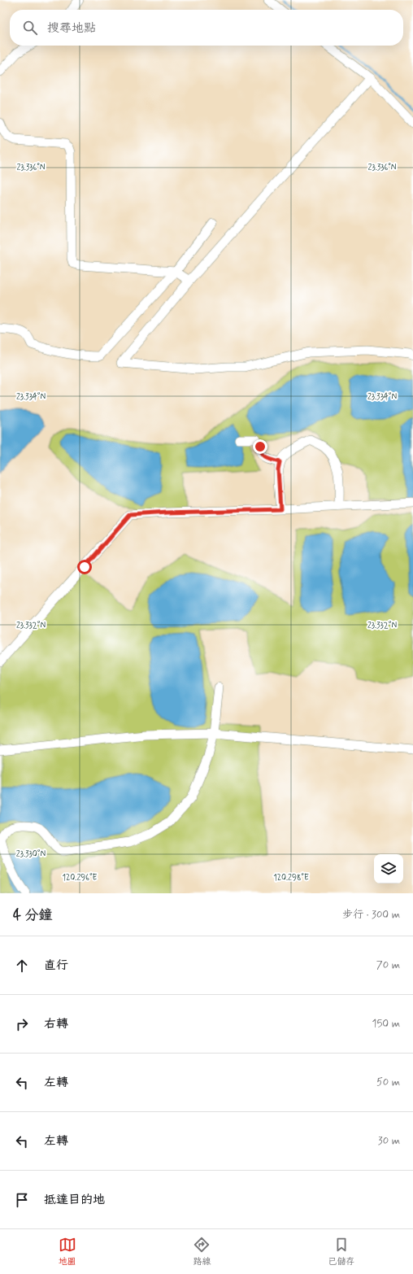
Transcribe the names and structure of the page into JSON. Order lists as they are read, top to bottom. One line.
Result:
{"page":{"search":"搜尋地點","heading":["4 分鐘","步行 · 300 m"],"list":[["直行","70 m"],["右轉","150 m"],["左轉","50 m"],["左轉","30 m"],"抵達目的地"],"nav":["地圖","路線","已儲存"]},"coordinates":["23.336°N","23.334°N","23.332°N","23.330°N","120.296°E","120.298°E"]}
